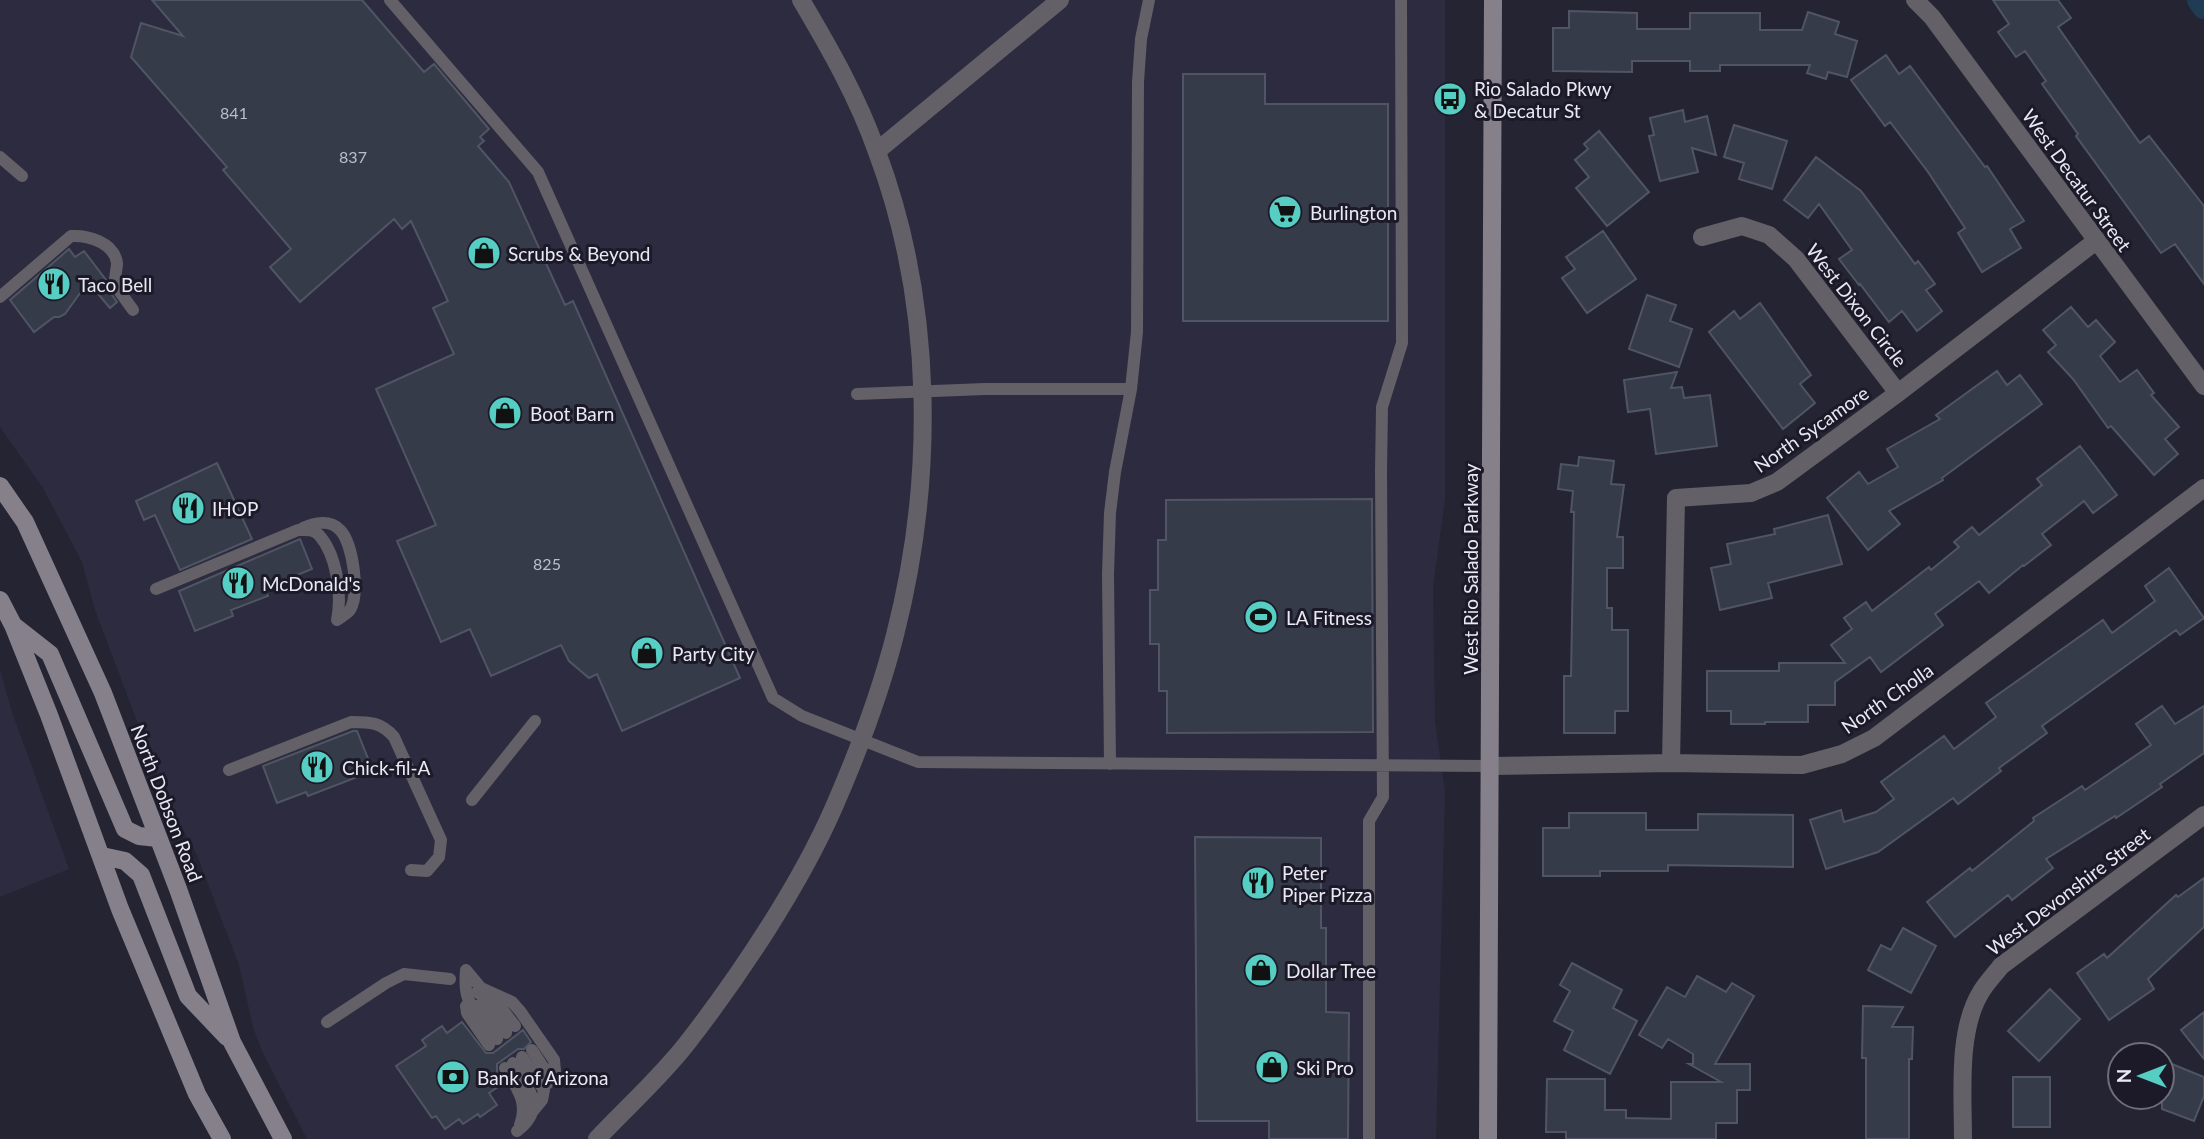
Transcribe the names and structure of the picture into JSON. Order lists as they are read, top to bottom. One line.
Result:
{"streets":{"main road":["West Rio Salado Parkway","North Dobson Road"],"street":["West Decatur Street","West Dixon Circle","North Sycamore","North Cholla","West Devonshire Street"]},"crossings":[["West Decatur Street","North Sycamore"],["West Dixon Circle","North Sycamore"],["North Sycamore","North Cholla"],["West Rio Salado Parkway","North Cholla"]],"places":{"bus stop":["Rio Salado Pkwy & Decatur St"],"supermarket":["Burlington"],"shop":["Scrubs & Beyond","Boot Barn","Party City","Dollar Tree","Ski Pro"],"restaurant":["Taco Bell","IHOP","McDonald's","Chick-fil-A","Peter Piper Pizza"],"sports":["LA Fitness"],"bank":["Bank of Arizona"]},"house_numbers":["841","837","825"],"north":"left"}
